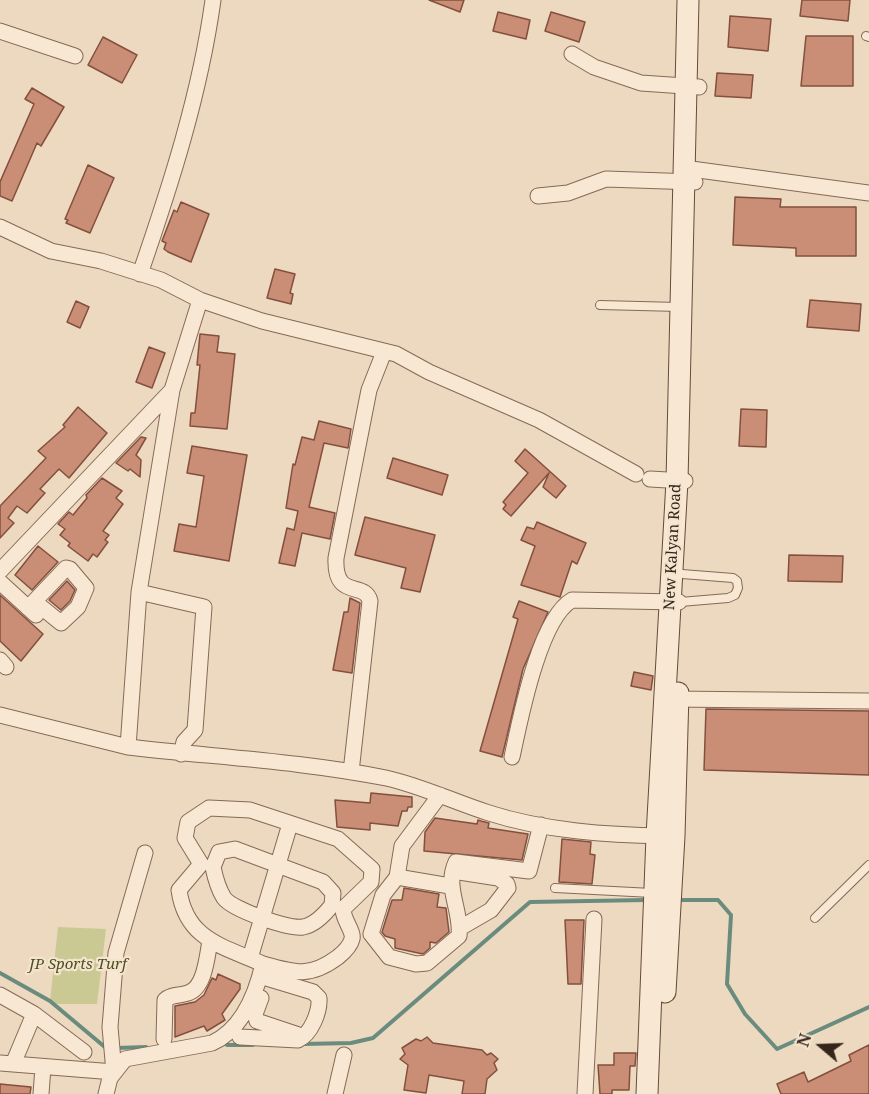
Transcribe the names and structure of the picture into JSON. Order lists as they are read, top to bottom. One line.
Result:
{"streets":{"street":["New Kalyan Road"]},"parks":["JP Sports Turf"],"north":"left"}
